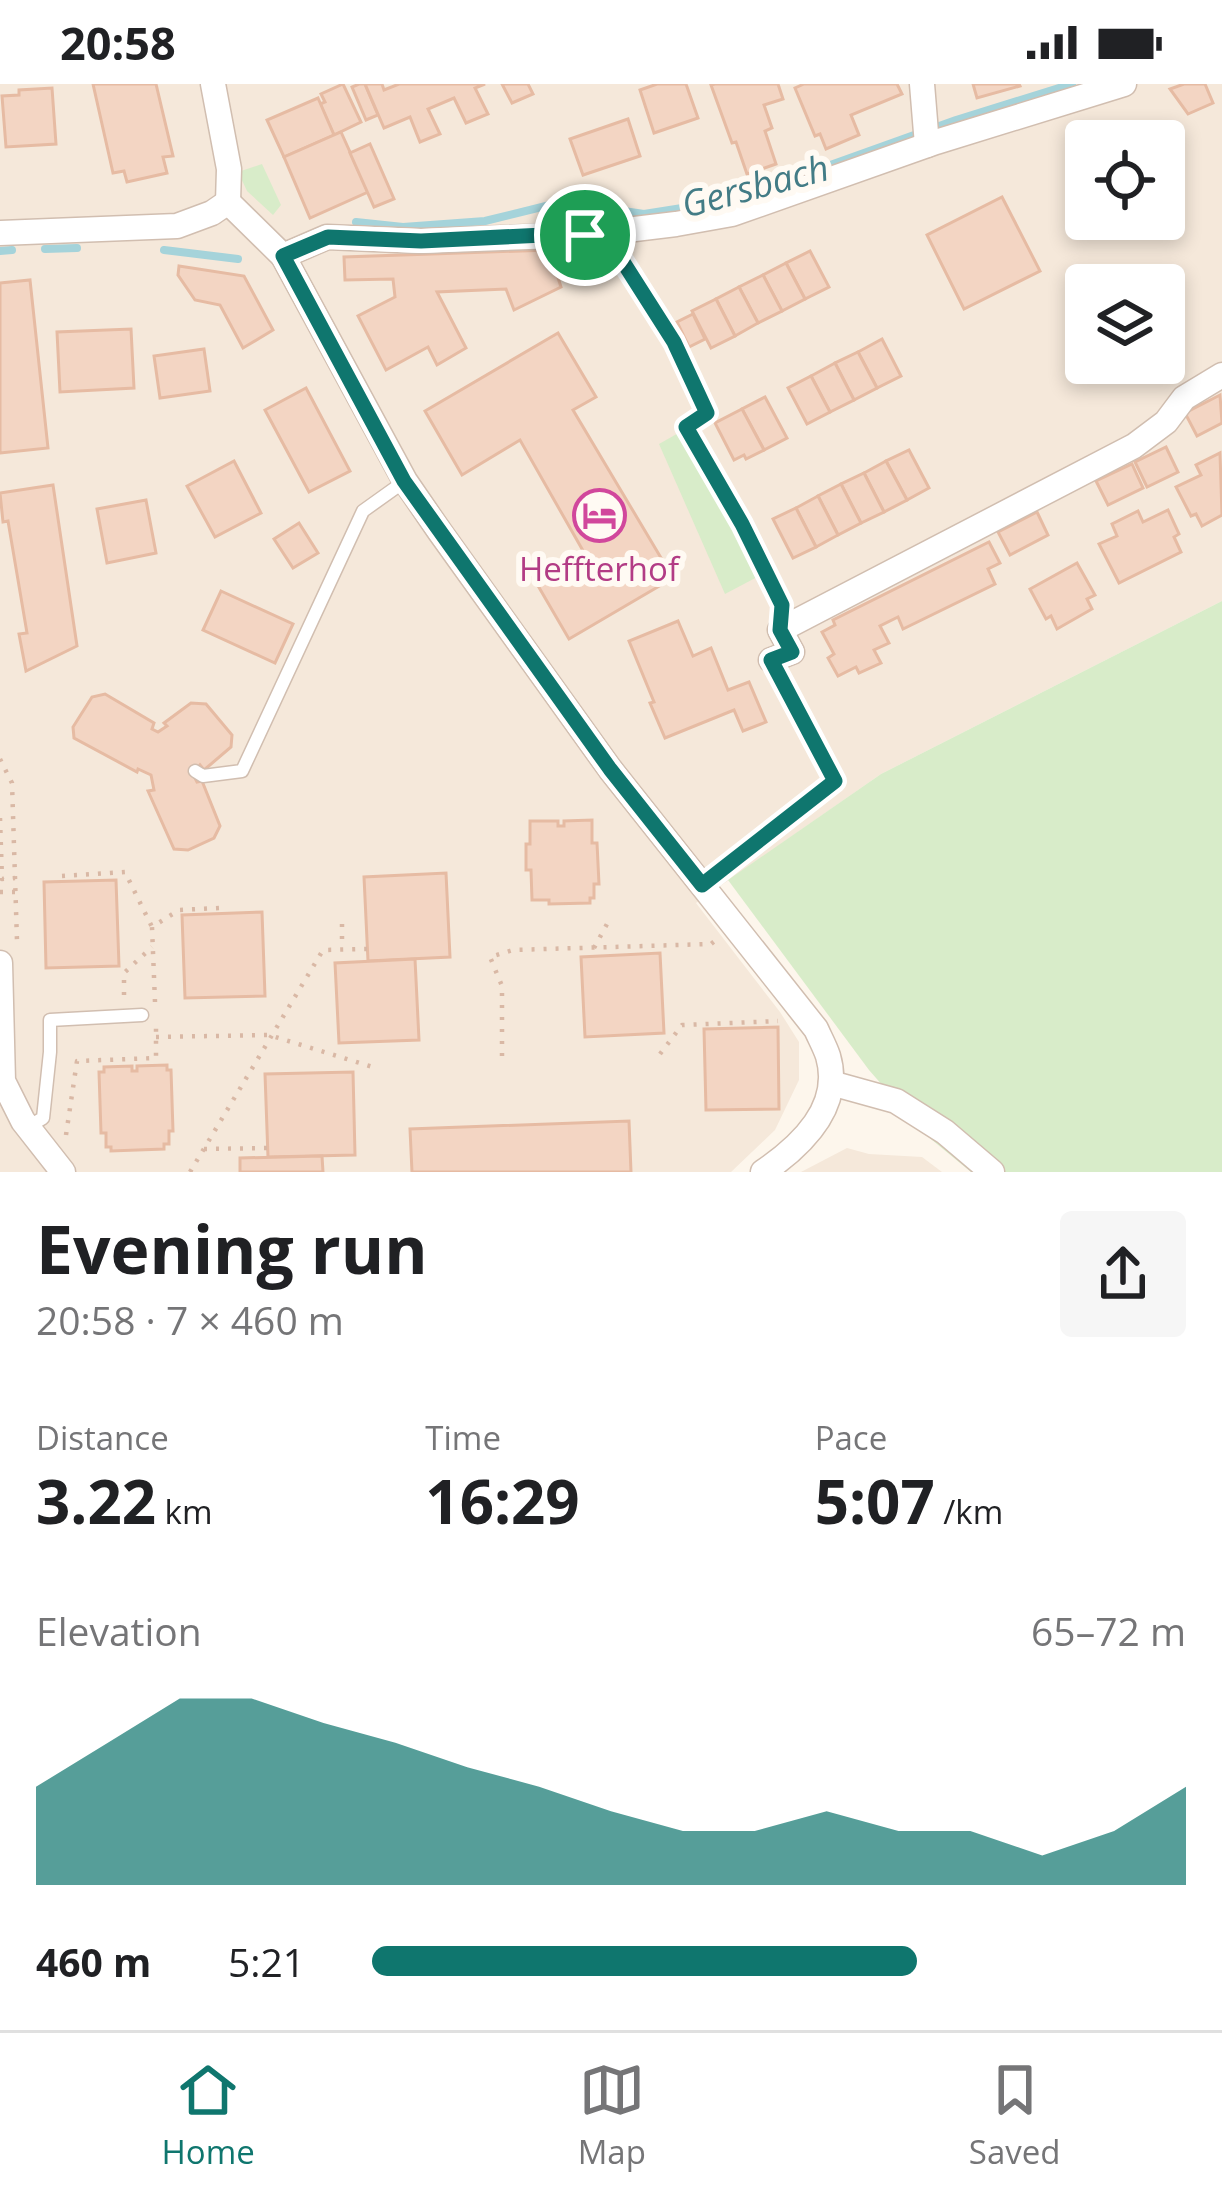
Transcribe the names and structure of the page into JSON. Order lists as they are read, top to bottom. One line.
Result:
{"water":["Gersbach"],"places":{"hotel":["Heffterhof"]},"page":{"status":"20:58","heading":["Evening run","20:58 · 7 × 460 m"],"stats":[["Distance","3.22 km"],["Time","16:29"],["Pace","5:07 /km"]],"chart":["Elevation","65–72 m"],"list":[{"name":"460 m","note":"5:21"}],"tabs":["Home","Map","Saved"]}}
